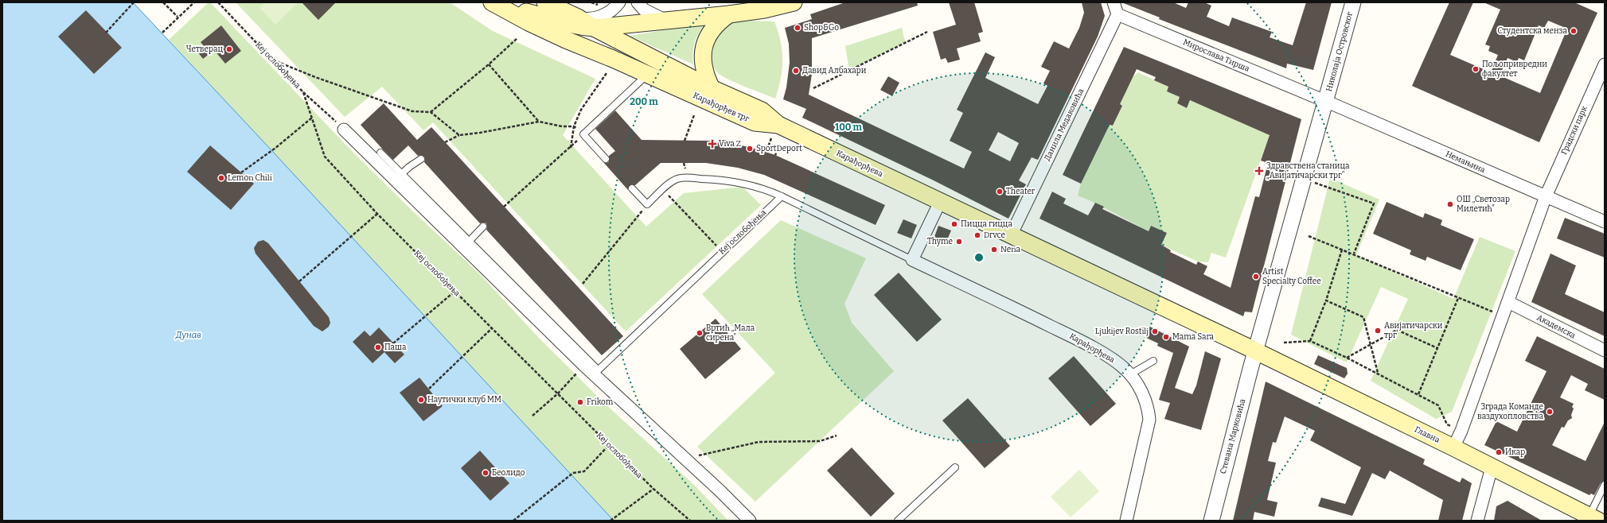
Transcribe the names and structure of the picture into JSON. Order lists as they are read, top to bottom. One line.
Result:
{"streets":{"main road":["Карађорђев трг","Карађорђева","Главна"],"street":["Николаја Островског","Мирослава Тирша","Данила Медаковића","Градски парк","Немањина","Академска","Стевана Марковића"],"lane":["Кеј ослобођења"]},"crossings":[["Николаја Островског","Мирослава Тирша"],["Николаја Островског","Немањина"],["Мирослава Тирша","Данила Медаковића"],["Мирослава Тирша","Немањина"],["Кеј ослобођења","Карађорђева"],["Карађорђев трг","Карађорђева"],["Данила Медаковића","Карађорђева"],["Градски парк","Немањина"],["Карађорђева","Главна"],["Карађорђева","Стевана Марковића"],["Главна","Стевана Марковића"]],"water":["Дунав"],"places":{"other":["Shop&Go","Студентска менза","Четверац","Пољопривредни факултет","Давид Албахари","SportDeport","Lemon Chili","Theater","ОШ „Светозар Милетић”","Пицца гицца","Drvce","Thyme","Nena","Artist Specialty Coffee","Авијатичарски трг","Ljukijev Rostilj","Вртић „Мала сирена”","Mama Sara","Паша","Наутички клуб ММ","Frikom","Зграда Команде ваздухопловства","Икар","Беолидо"],"health":["Viva Z","Здравствена станица „Авијатичарски трг”"]},"rings":["200 m","100 m"]}
